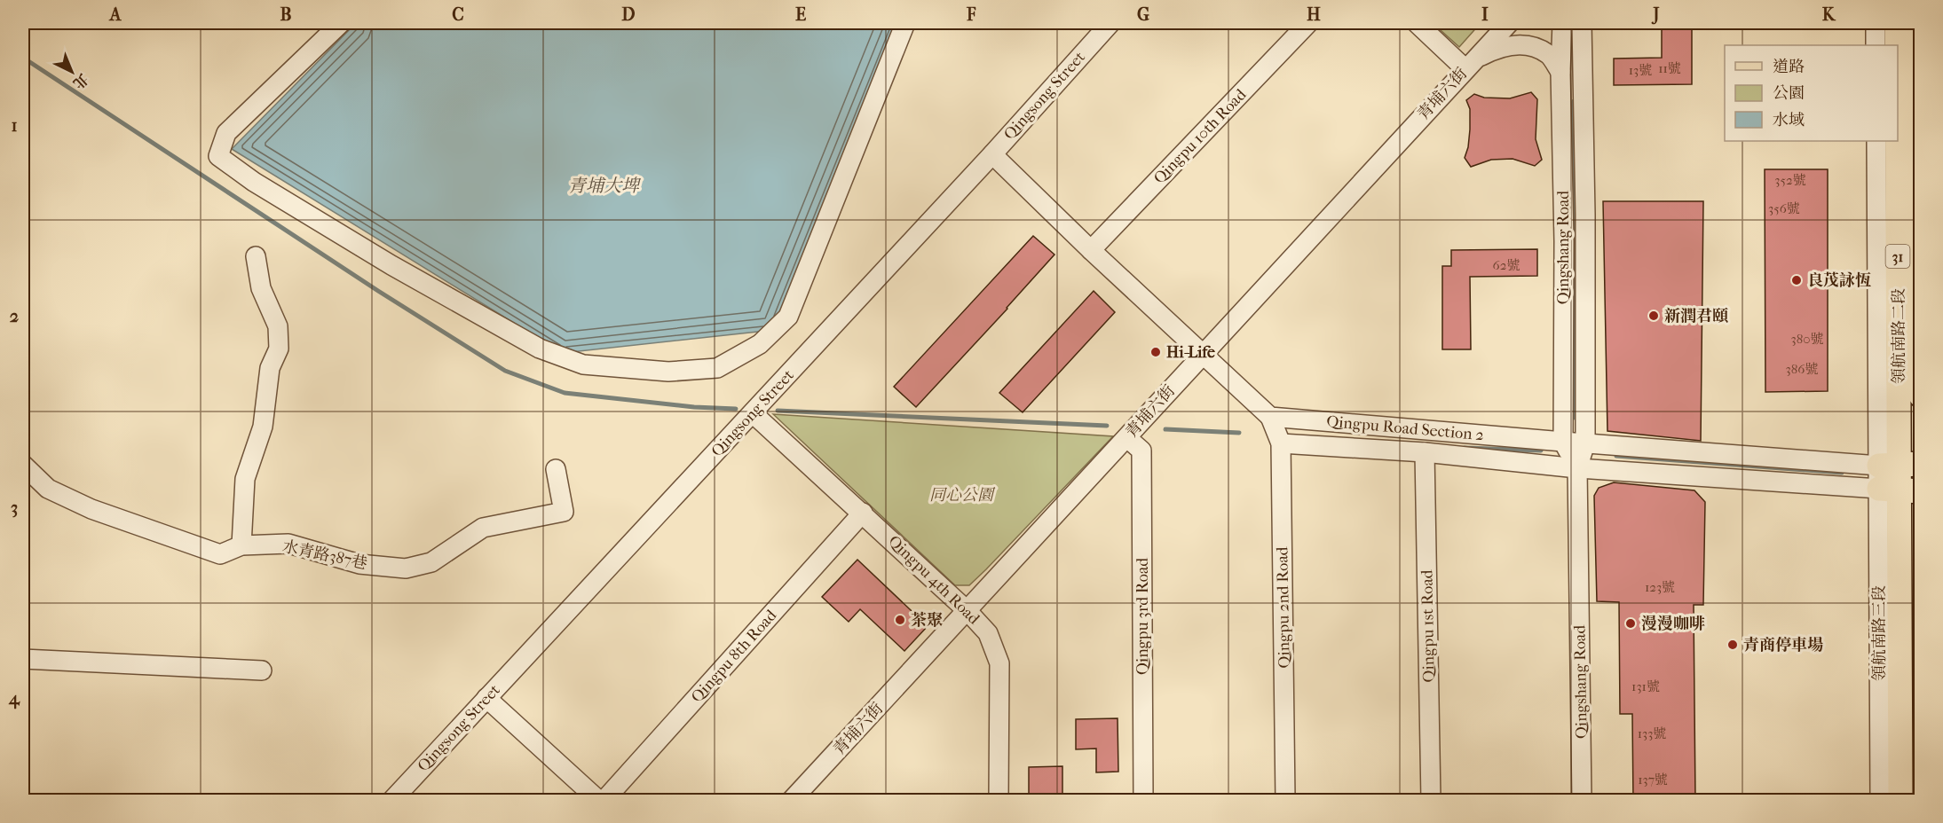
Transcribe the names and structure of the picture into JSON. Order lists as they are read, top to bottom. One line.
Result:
{"streets":{"main road":["31","領航南路二段"],"street":["青埔六街","Qingsong Street","Qingpu 10th Road","Qingshang Road","Qingpu Road Section 2","水青路387巷","Qingpu 4th Road","Qingpu 2nd Road","Qingpu 3rd Road","Qingpu 1st Road","領航南路三段","Qingpu 8th Road"]},"crossings":[["青埔六街","Qingpu 4th Road"],["青埔六街","Qingpu 3rd Road"],["Qingsong Street","Qingpu 4th Road"],["Qingshang Road","Qingpu Road Section 2"],["31","領航南路二段"],["31","Qingpu Road Section 2"],["31","領航南路三段"],["領航南路二段","Qingpu Road Section 2"],["領航南路二段","領航南路三段"],["Qingpu Road Section 2","Qingpu 2nd Road"],["Qingpu Road Section 2","Qingpu 1st Road"],["Qingpu Road Section 2","領航南路三段"],["Qingpu 4th Road","Qingpu 8th Road"]],"water":["青埔大埤"],"parks":["同心公園"],"places":["良茂詠恆","新潤君頤","Hi-Life","茶聚","漫漫咖啡","青商停車場"],"house_numbers":["11號","13號","352號","356號","62號","380號","386號","123號","131號","133號","137號"],"legend":["道路","公園","水域"],"north":"bottom right","grid":{"columns":["A","B","C","D","E","F","G","H","I","J","K"],"rows":["1","2","3","4"]}}
